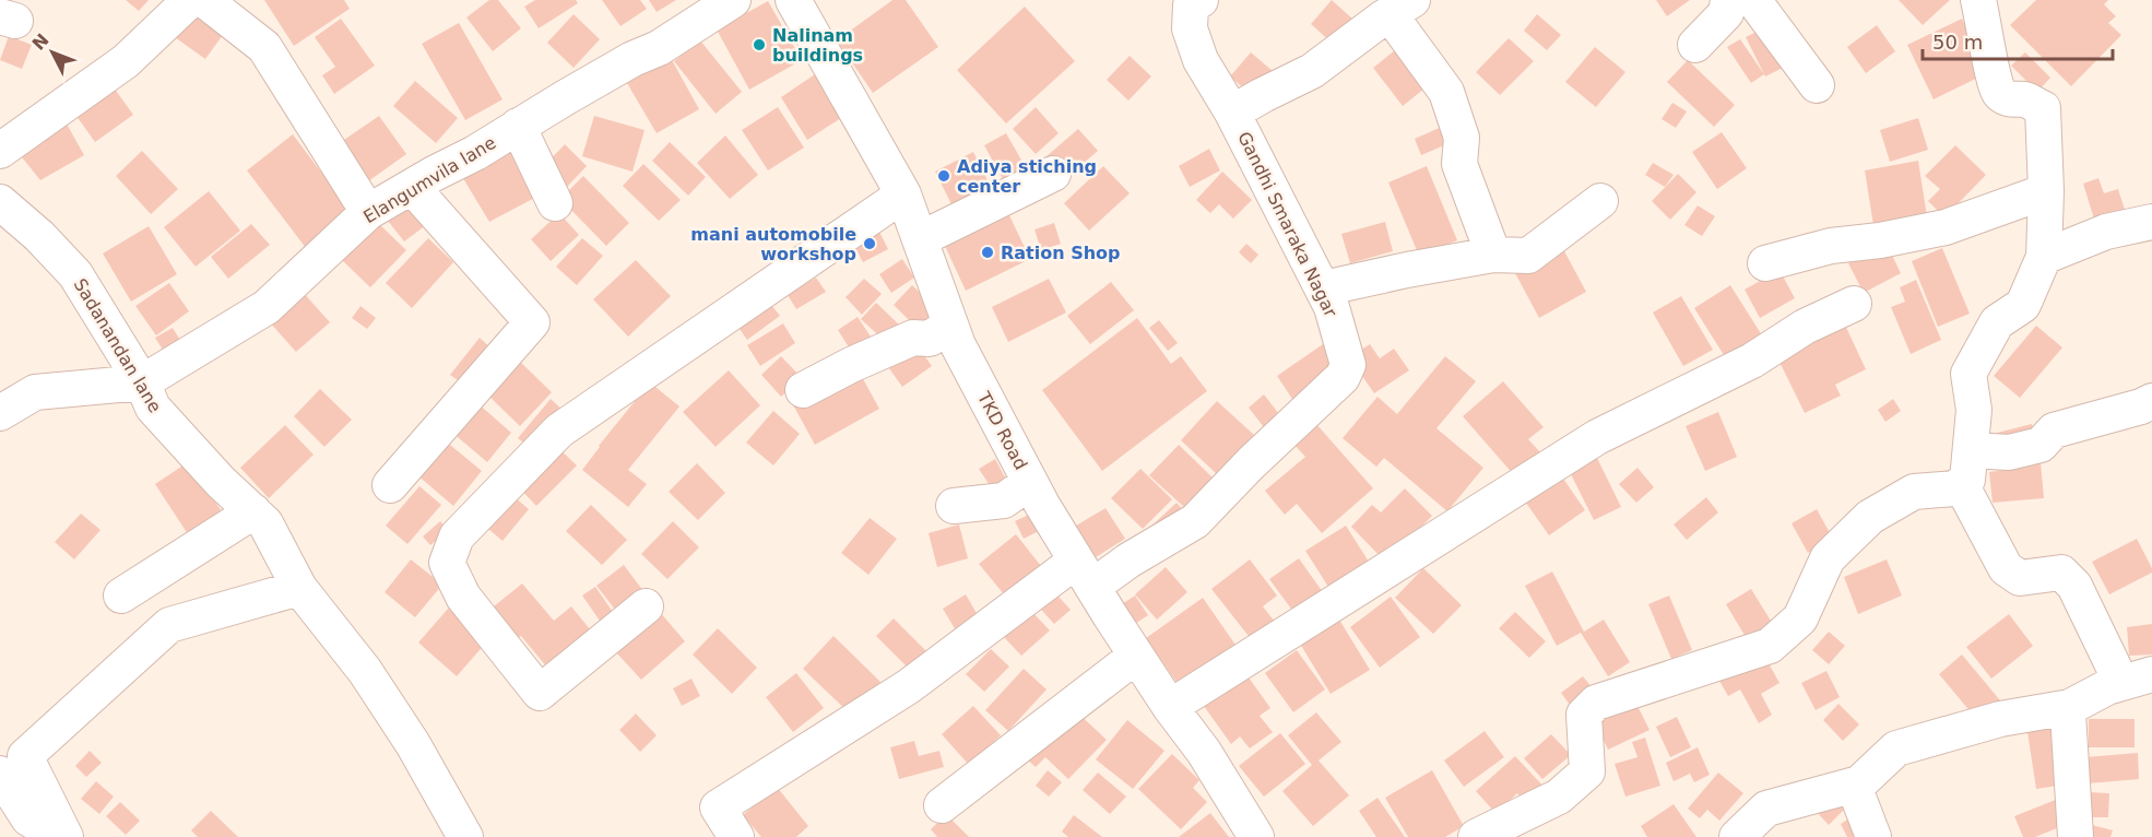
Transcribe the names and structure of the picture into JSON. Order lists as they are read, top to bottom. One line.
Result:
{"streets":{"street":["Elangumvila lane","Gandhi Smaraka Nagar","Sadanandan lane","TKD Road"]},"crossings":[["Elangumvila lane","Sadanandan lane"],["Gandhi Smaraka Nagar","TKD Road"]],"places":["Nalinam buildings","Adiya stiching center","mani automobile workshop","Ration Shop"],"scale_bar":"50 m","north":"top left"}
